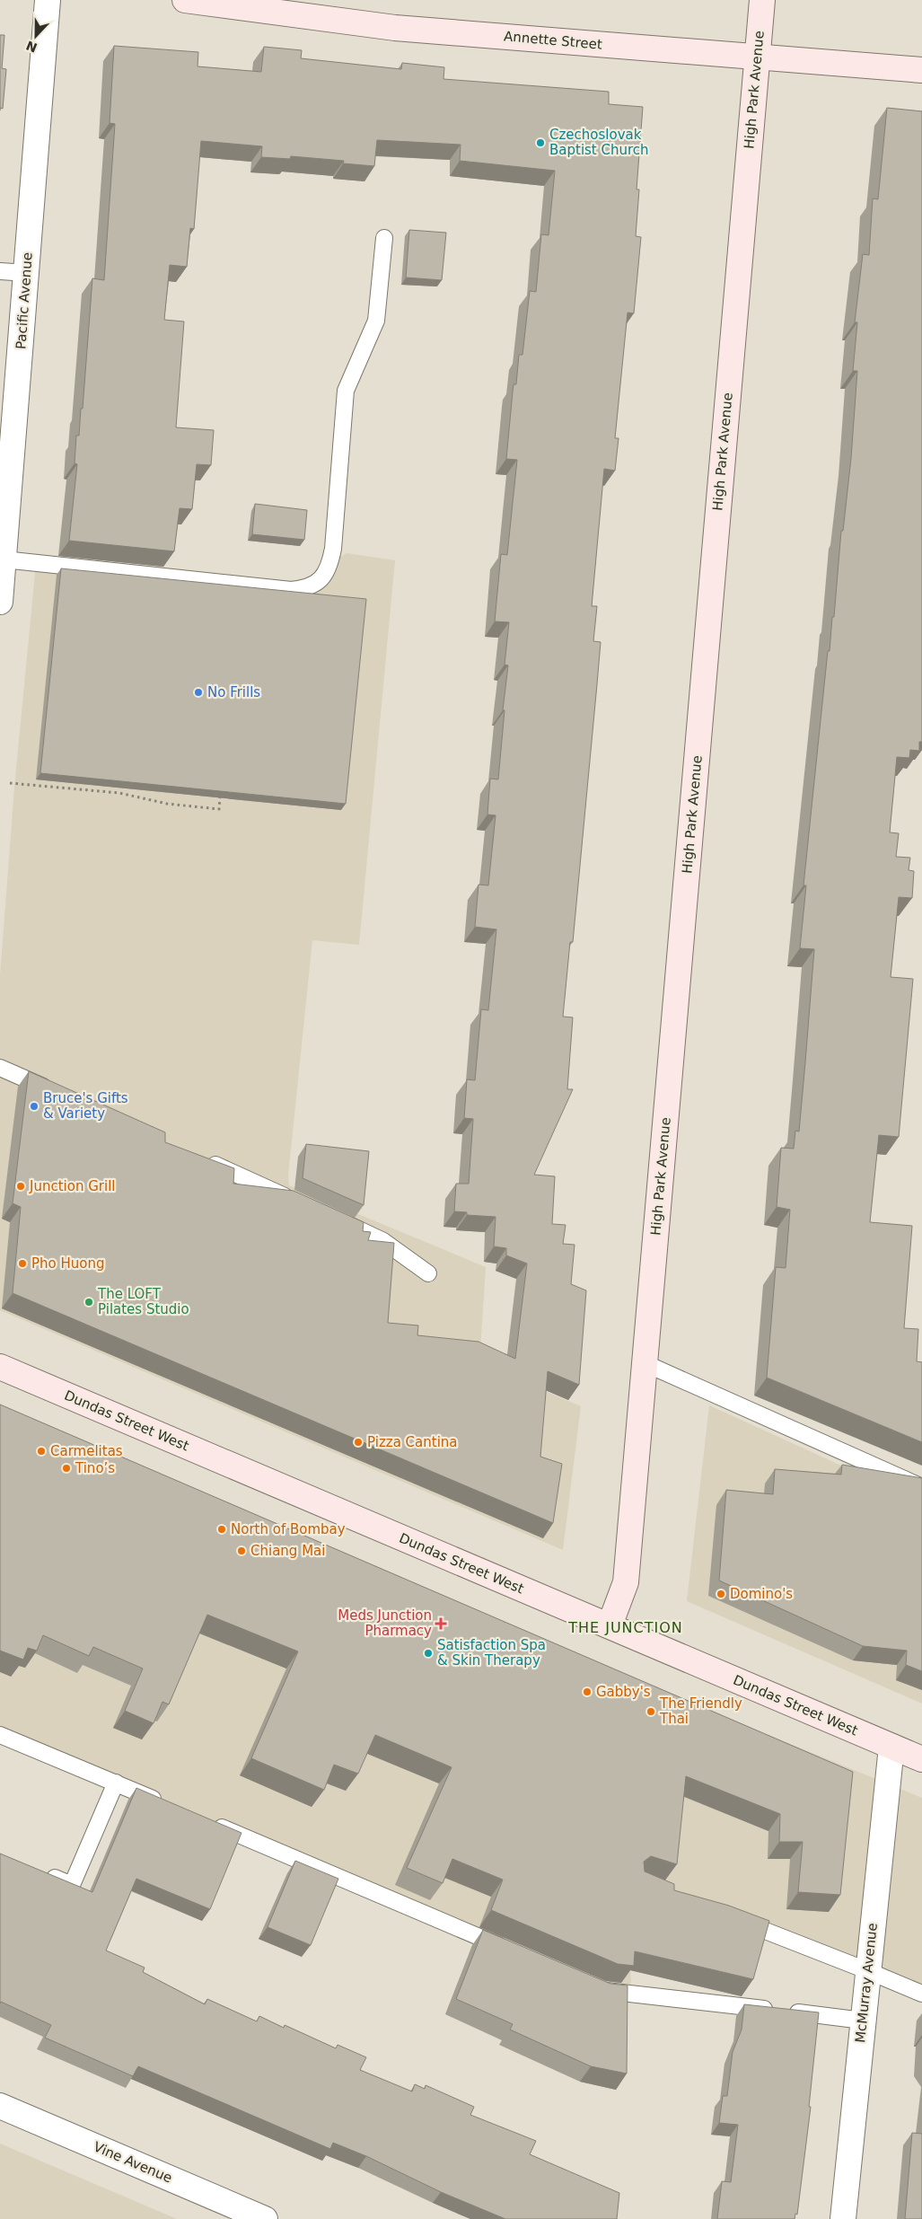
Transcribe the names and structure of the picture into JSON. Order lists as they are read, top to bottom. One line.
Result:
{"streets":{"street":["Annette Street","High Park Avenue","Pacific Avenue","Dundas Street West","McMurray Avenue","Vine Avenue"]},"crossings":[["Annette Street","High Park Avenue"],["High Park Avenue","Dundas Street West"],["Dundas Street West","McMurray Avenue"]],"districts":["THE JUNCTION"],"places":{"other":["Czechoslovak Baptist Church","No Frills","Bruce's Gifts & Variety","Junction Grill","Pho Huong","The LOFT Pilates Studio","Pizza Cantina","Carmelitas","Tino’s","North of Bombay","Chiang Mai","Domino's","Satisfaction Spa & Skin Therapy","Gabby's","The Friendly Thai"],"health":["Meds Junction Pharmacy"]},"north":"bottom"}
